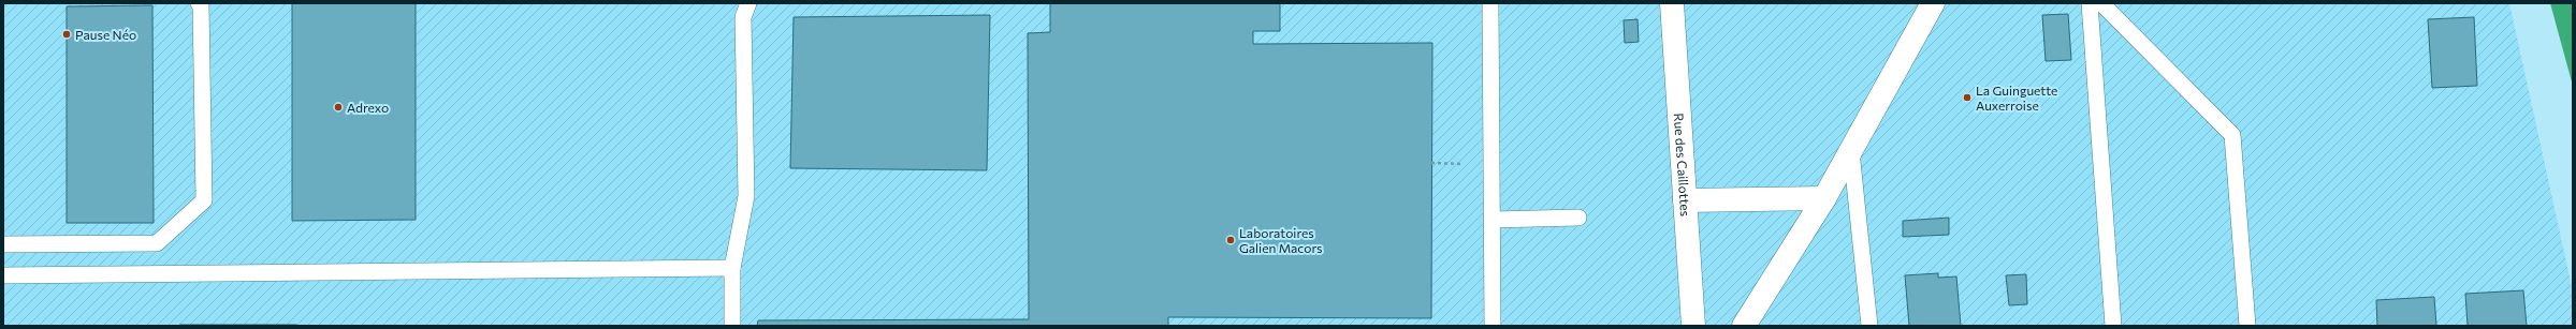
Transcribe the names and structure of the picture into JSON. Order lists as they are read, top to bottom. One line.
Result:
{"streets":{"street":["Rue des Caillottes"]},"places":["Pause Néo","La Guinguette Auxerroise","Adrexo","Laboratoires Galien Macors"]}
